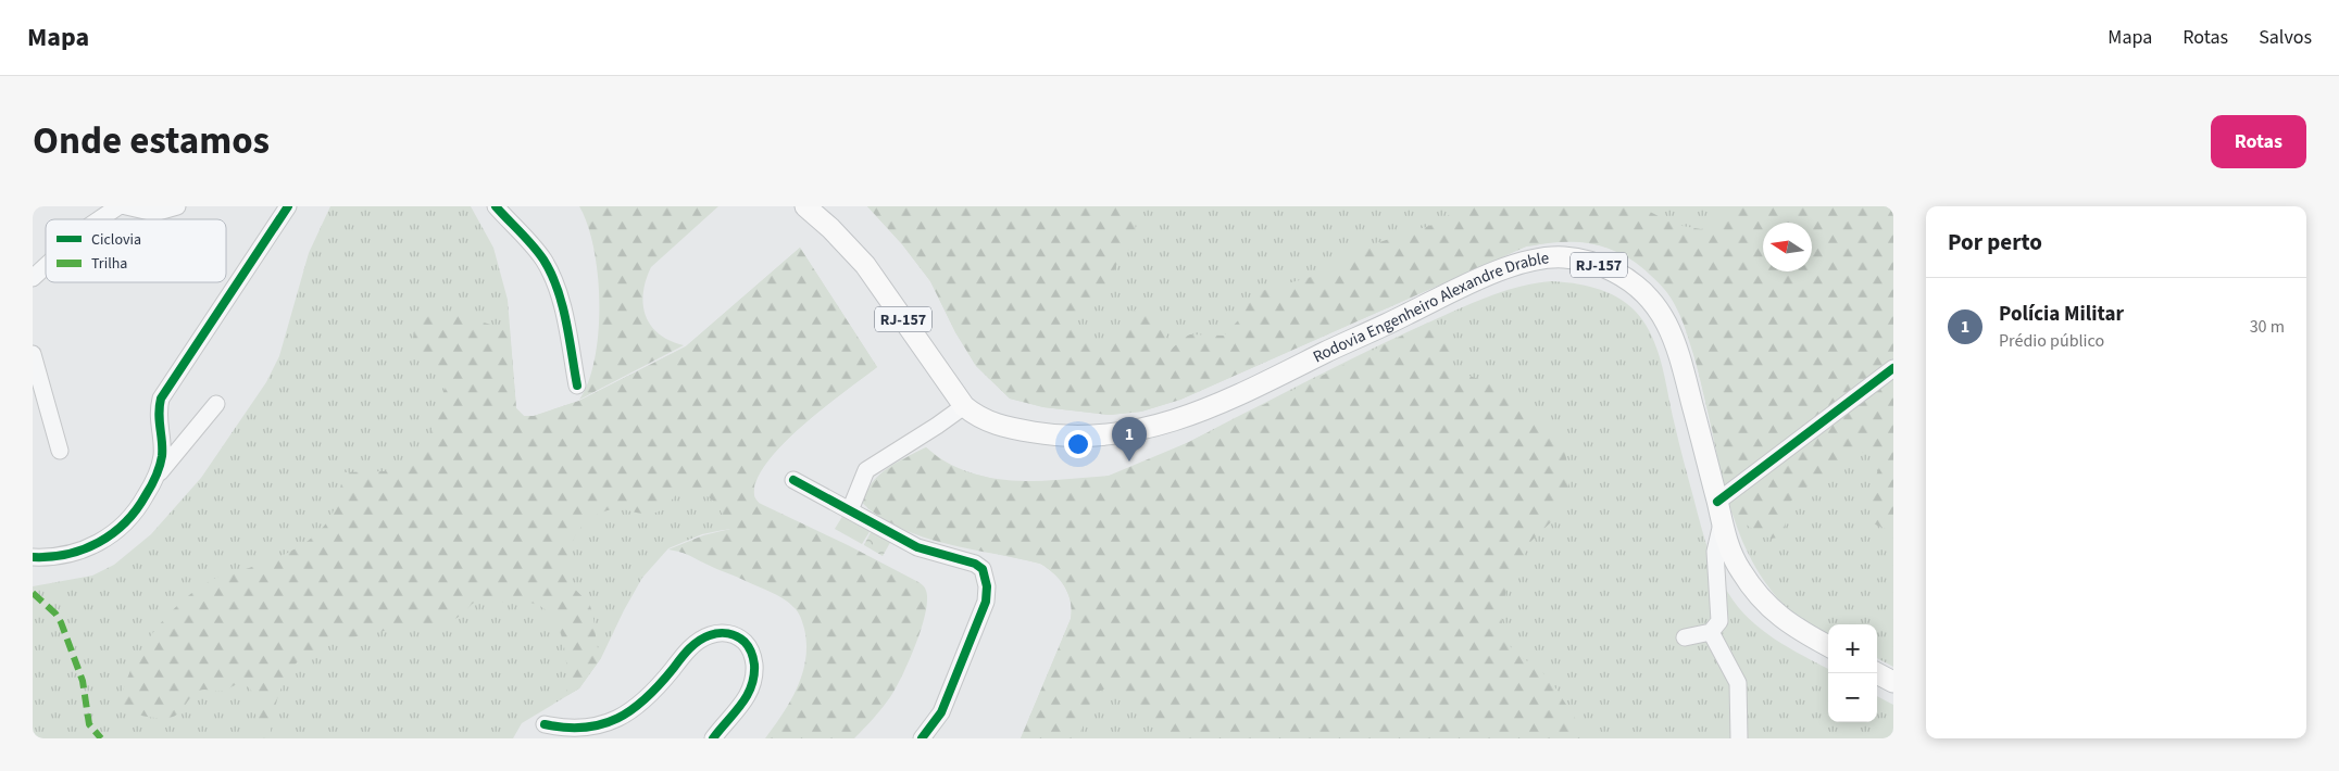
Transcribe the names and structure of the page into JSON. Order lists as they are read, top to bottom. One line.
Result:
{"streets":{"main road":["RJ-157","Rodovia Engenheiro Alexandre Drable"]},"crossings":[["RJ-157","Rodovia Engenheiro Alexandre Drable"]],"legend":["Ciclovia","Trilha"],"north":"left","page":{"header":"Mapa","nav":["Mapa","Rotas","Salvos"],"title":"Onde estamos","buttons":"Rotas","heading":"Por perto","list":[{"mark":"1","name":"Polícia Militar","note":"Prédio público","value":"30 m"}],"pins":"1","map_buttons":["+","−"]}}
